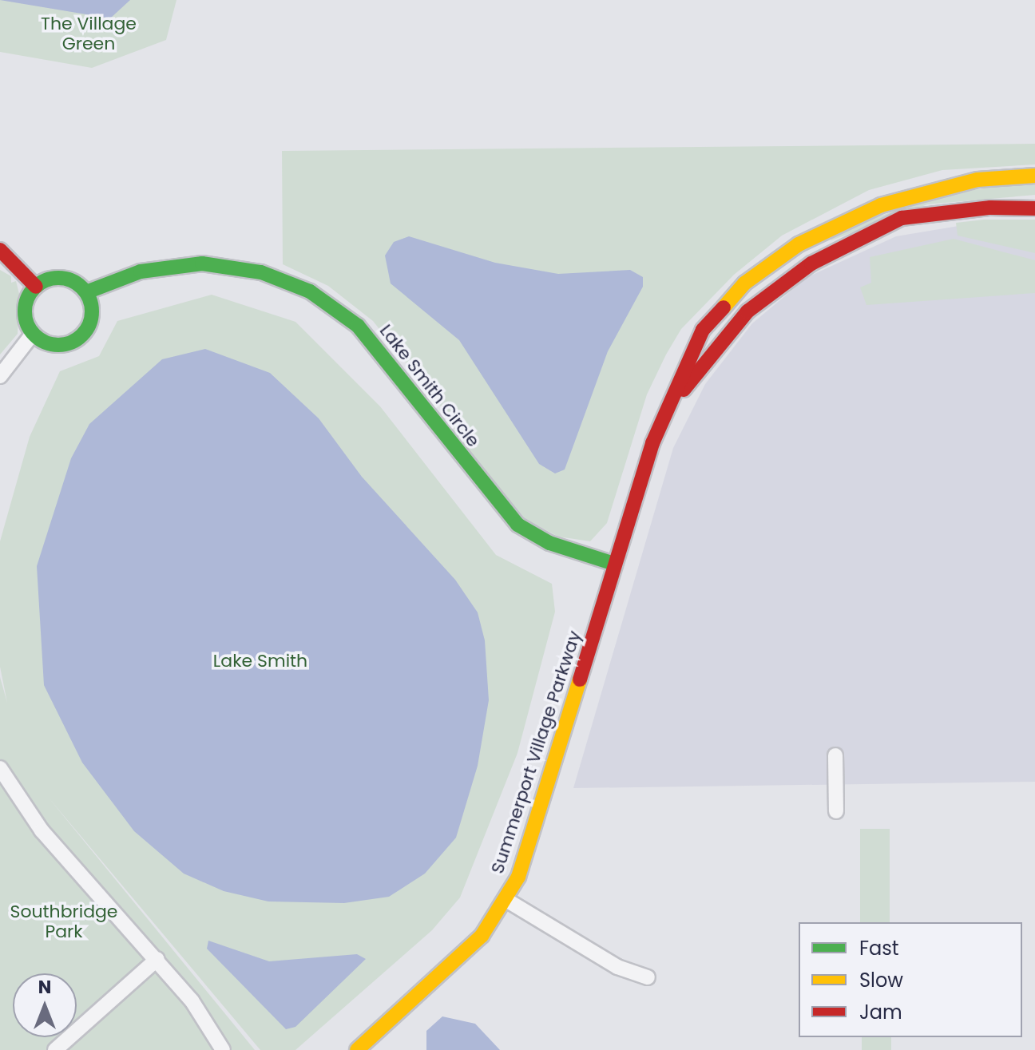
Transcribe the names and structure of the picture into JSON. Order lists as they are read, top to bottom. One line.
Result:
{"streets":{"street":["Lake Smith Circle","Summerport Village Parkway"]},"crossings":[["Lake Smith Circle","Summerport Village Parkway"]],"parks":["The Village Green","Lake Smith","Southbridge Park"],"legend":["Fast","Slow","Jam"],"north":"top"}
